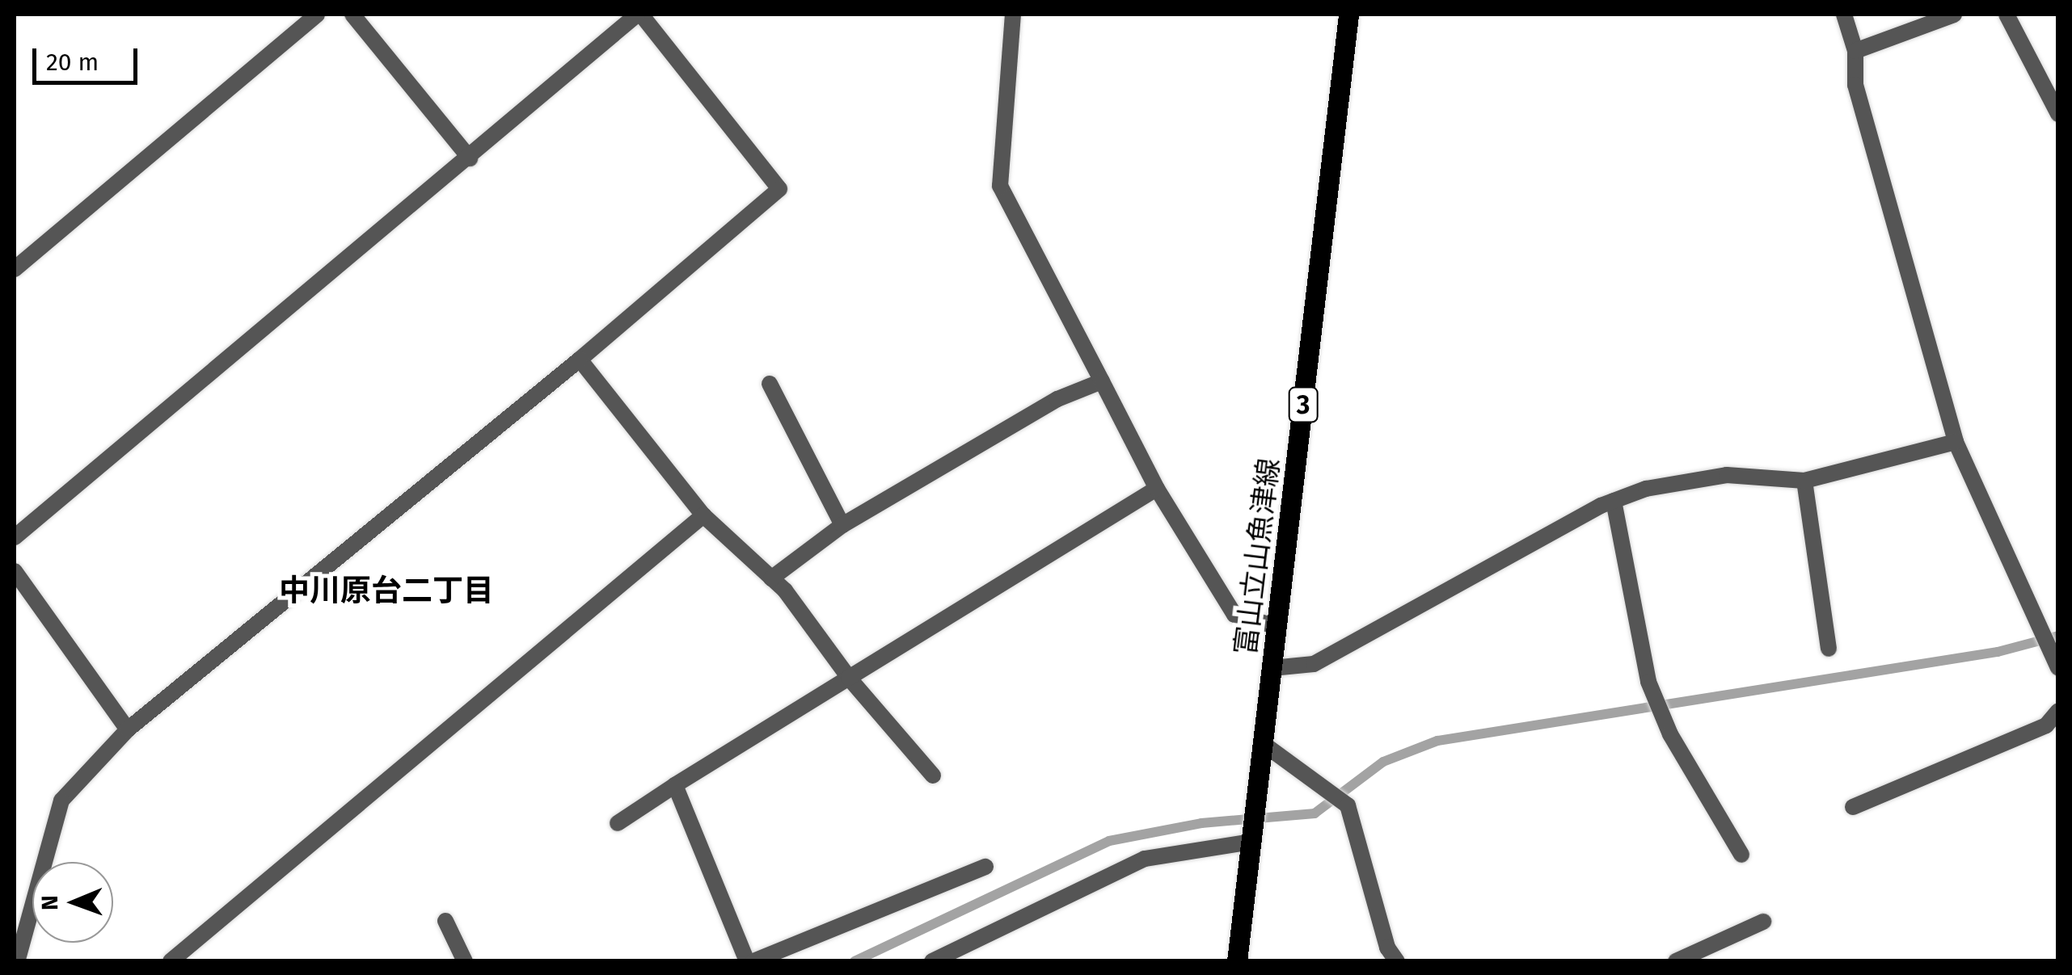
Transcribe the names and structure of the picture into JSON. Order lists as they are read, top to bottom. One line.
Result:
{"streets":{"main road":["3","富山立山魚津線"]},"districts":["中川原台二丁目"],"scale_bar":"20 m","north":"left"}
